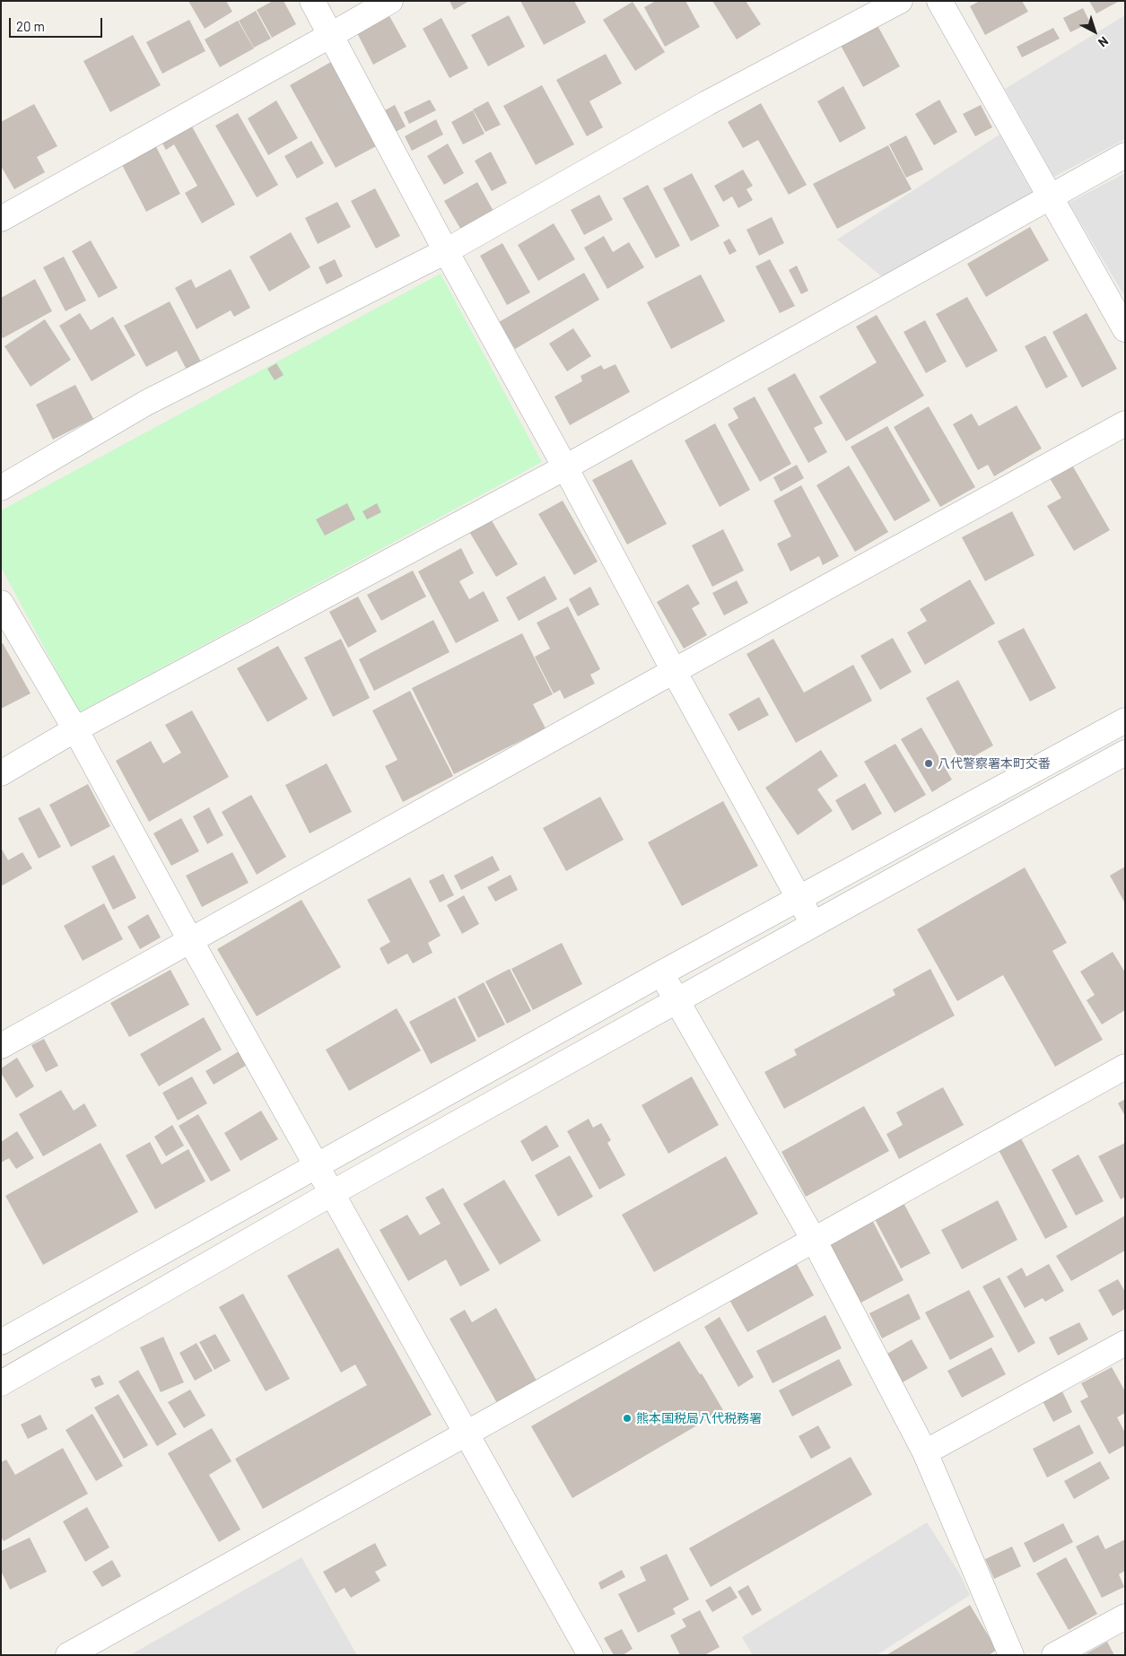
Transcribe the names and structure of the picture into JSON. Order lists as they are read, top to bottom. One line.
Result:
{"places":["八代警察署本町交番","熊本国税局八代税務署"],"scale_bar":"20 m","north":"bottom right"}
